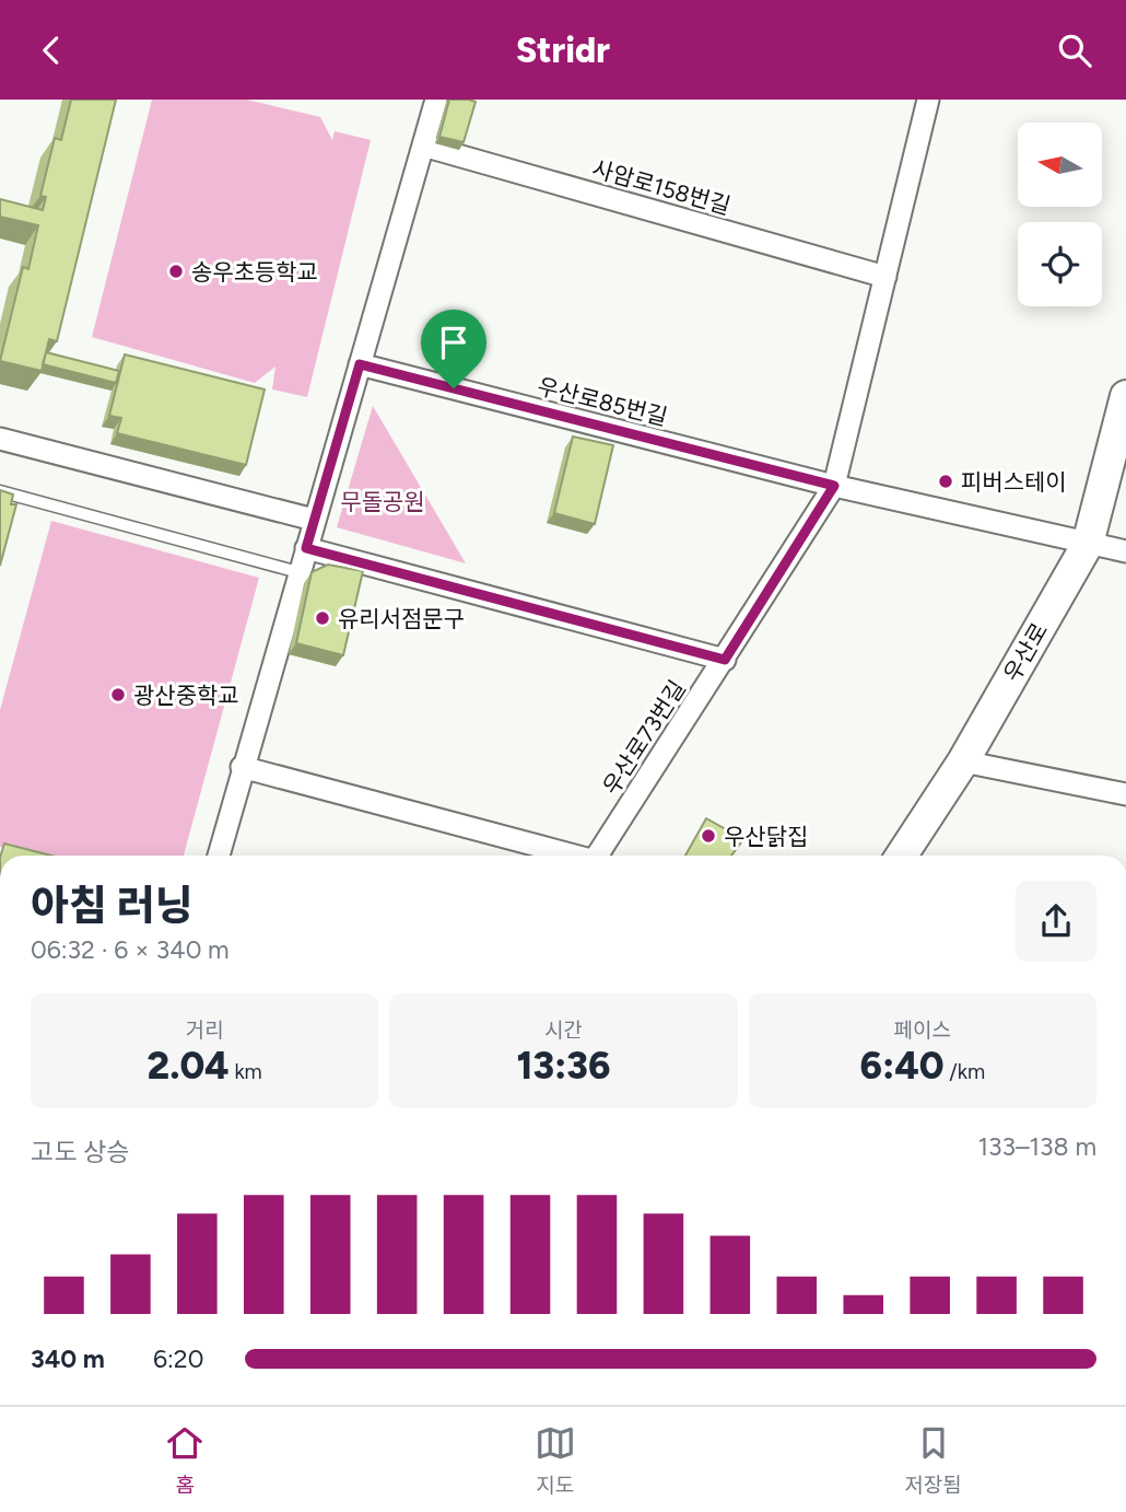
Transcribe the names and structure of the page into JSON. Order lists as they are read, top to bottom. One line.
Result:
{"streets":{"street":["사암로158번길","우산로85번길","우산로","우산로73번길"]},"crossings":[["우산로85번길","우산로"],["우산로85번길","우산로73번길"]],"parks":["무돌공원"],"places":["송우초등학교","피버스테이","유리서점문구","광산중학교","우산닭집"],"north":"left","page":{"header":"Stridr","heading":["아침 러닝","06:32 · 6 × 340 m"],"stats":[["거리","2.04 km"],["시간","13:36"],["페이스","6:40 /km"]],"chart":["고도 상승","133–138 m"],"list":[{"name":"340 m","note":"6:20"}],"tabs":["홈","지도","저장됨"]}}
